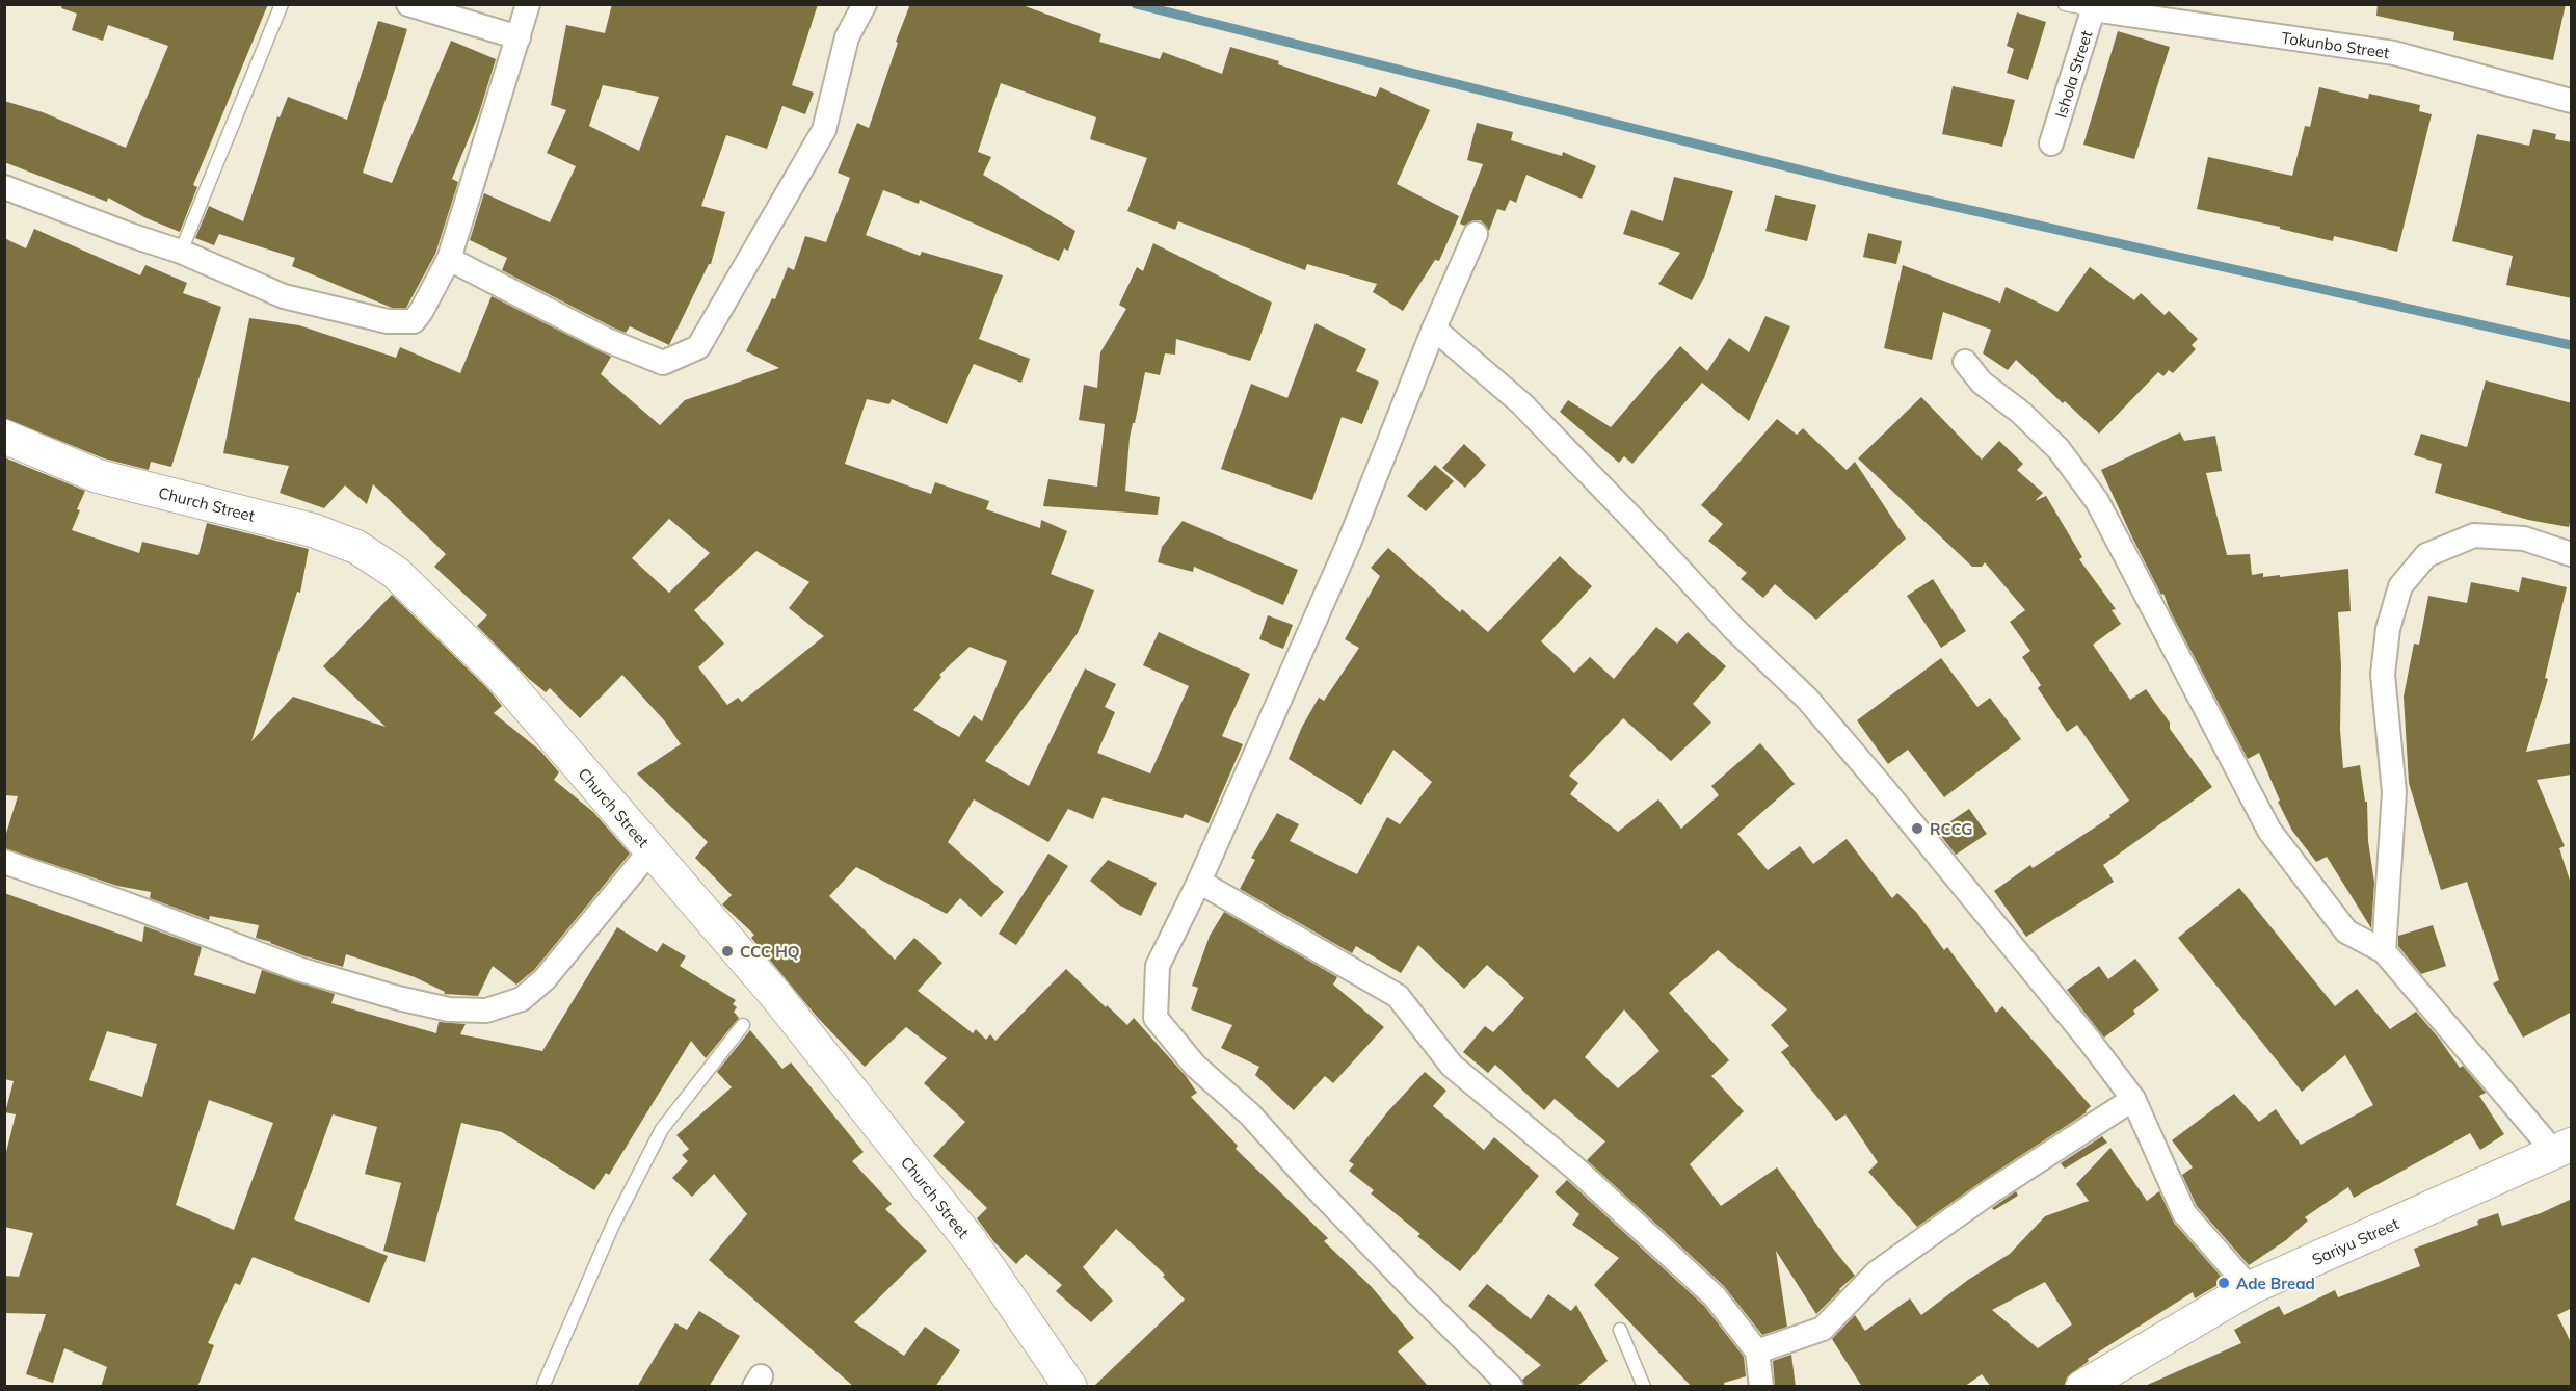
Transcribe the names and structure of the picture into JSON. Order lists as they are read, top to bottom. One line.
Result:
{"streets":{"street":["Tokunbo Street","Ishola Street","Church Street","Sariyu Street"]},"crossings":[["Tokunbo Street","Ishola Street"]],"places":["RCCG","CCC HQ","Ade Bread"]}
